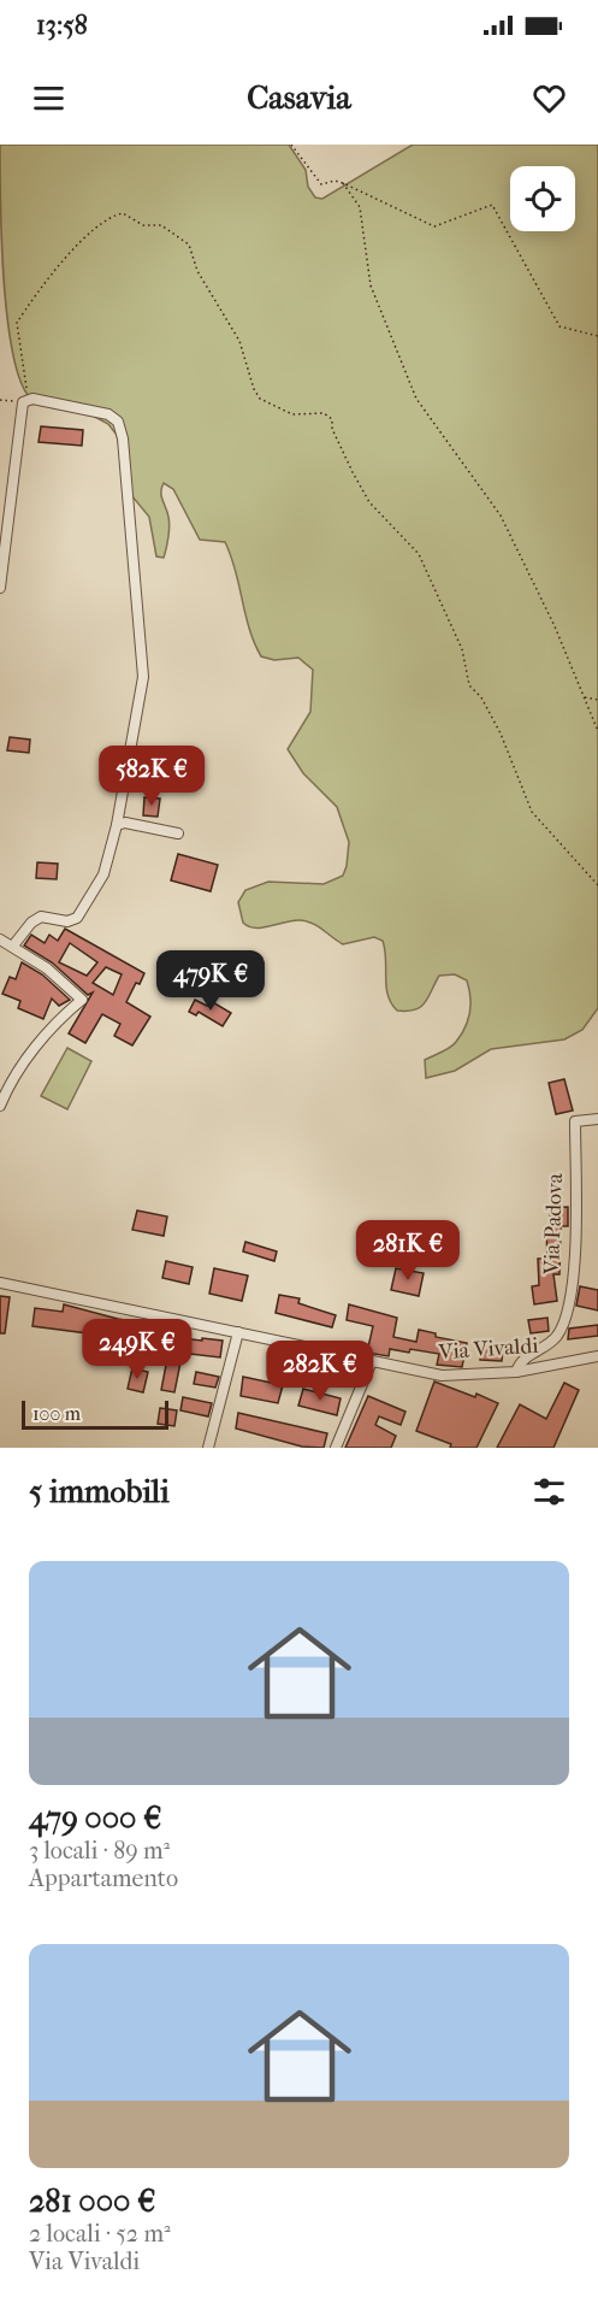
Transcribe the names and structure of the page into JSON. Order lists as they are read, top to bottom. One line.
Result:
{"streets":{"street":["Via Padova","Via Vivaldi"]},"crossings":[["Via Padova","Via Vivaldi"]],"scale_bar":"100 m","page":{"status":"13:58","header":"Casavia","price":["582K €","479K €","281K €","249K €","282K €"],"scale":"100 m","heading":"5 immobili","list":[{"name":"479 000 €","note":"3 locali · 89 m² · Appartamento"},{"name":"281 000 €","note":"2 locali · 52 m² · Via Vivaldi"}]}}
